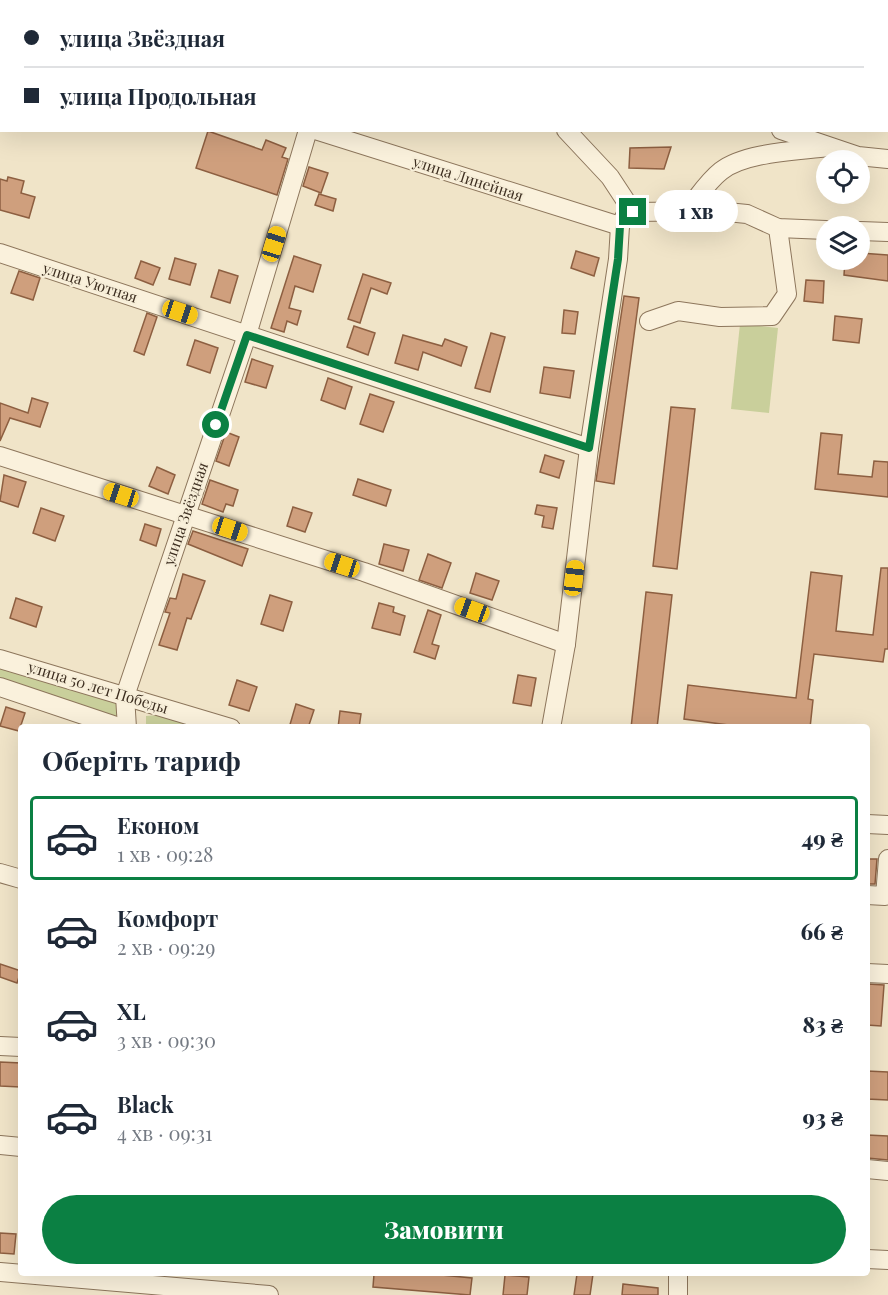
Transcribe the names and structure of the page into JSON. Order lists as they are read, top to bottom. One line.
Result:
{"streets":{"street":["улица Линейная","улица Уютная","улица Звёздная","улица 50 лет Победы"]},"crossings":[["улица Уютная","улица Звёздная"],["улица Звёздная","улица 50 лет Победы"]],"page":{"banner":["улица Звёздная","улица Продольная"],"bubble":"1 хв","heading":"Оберіть тариф","list":[{"name":"Економ","note":"1 хв · 09:28","value":"49 ₴"},{"name":"Комфорт","note":"2 хв · 09:29","value":"66 ₴"},{"name":"XL","note":"3 хв · 09:30","value":"83 ₴"},{"name":"Black","note":"4 хв · 09:31","value":"93 ₴"}],"buttons":"Замовити"}}
